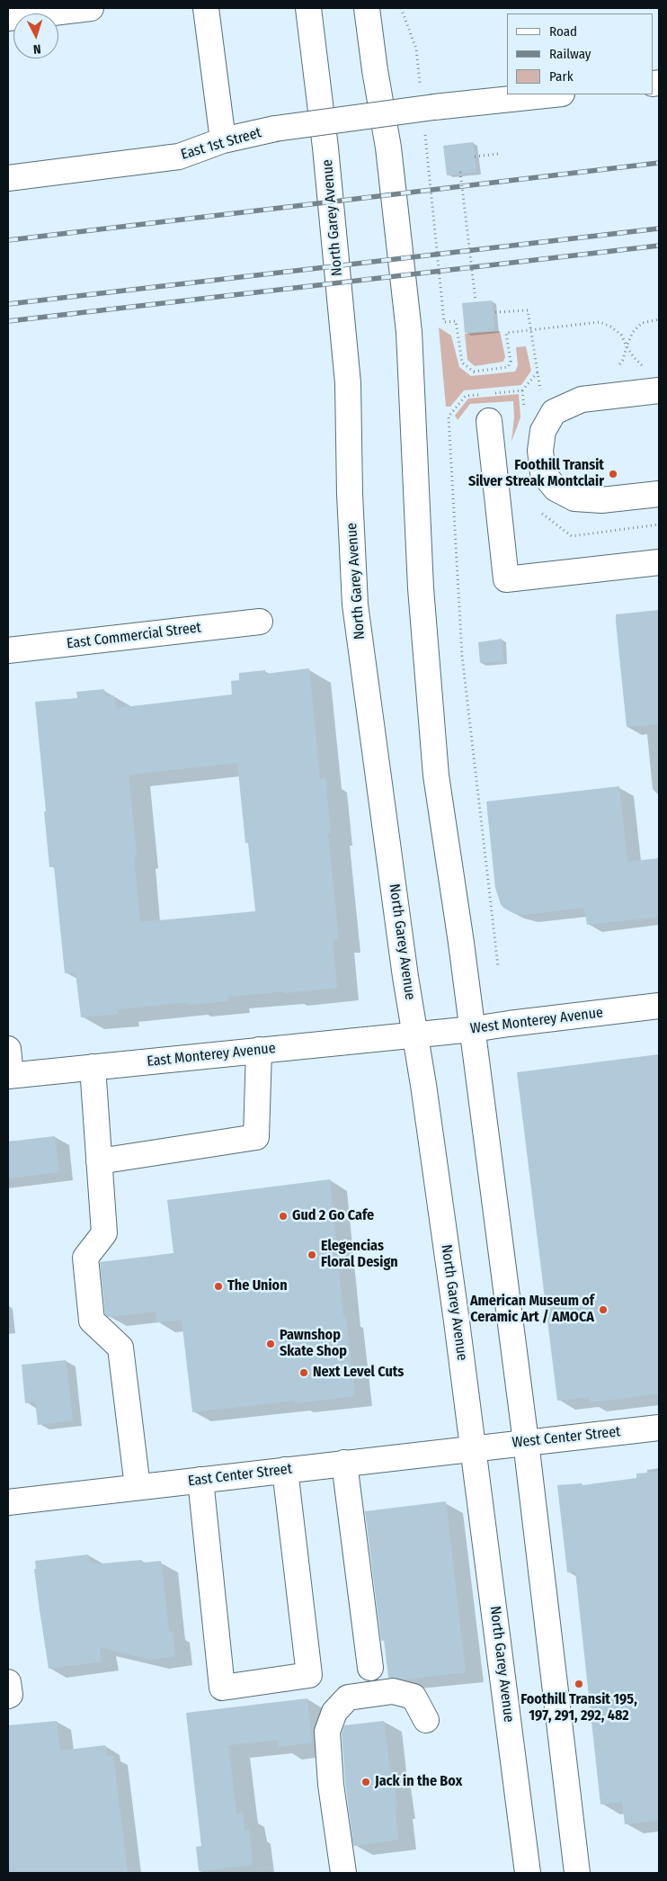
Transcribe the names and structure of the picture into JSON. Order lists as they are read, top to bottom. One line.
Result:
{"streets":{"main road":["East 1st Street","North Garey Avenue","East Commercial Street","West Monterey Avenue","East Monterey Avenue","West Center Street","East Center Street"]},"crossings":[["North Garey Avenue","West Monterey Avenue"],["North Garey Avenue","East Monterey Avenue"],["North Garey Avenue","West Center Street"],["North Garey Avenue","East Center Street"],["West Monterey Avenue","East Monterey Avenue"],["West Center Street","East Center Street"]],"places":["Foothill Transit Silver Streak Montclair","Gud 2 Go Cafe","Elegencias Floral Design","The Union","American Museum of Ceramic Art / AMOCA","Pawnshop Skate Shop","Next Level Cuts","Foothill Transit 195, 197, 291, 292, 482","Jack in the Box"],"legend":["Road","Railway","Park"],"north":"bottom"}
